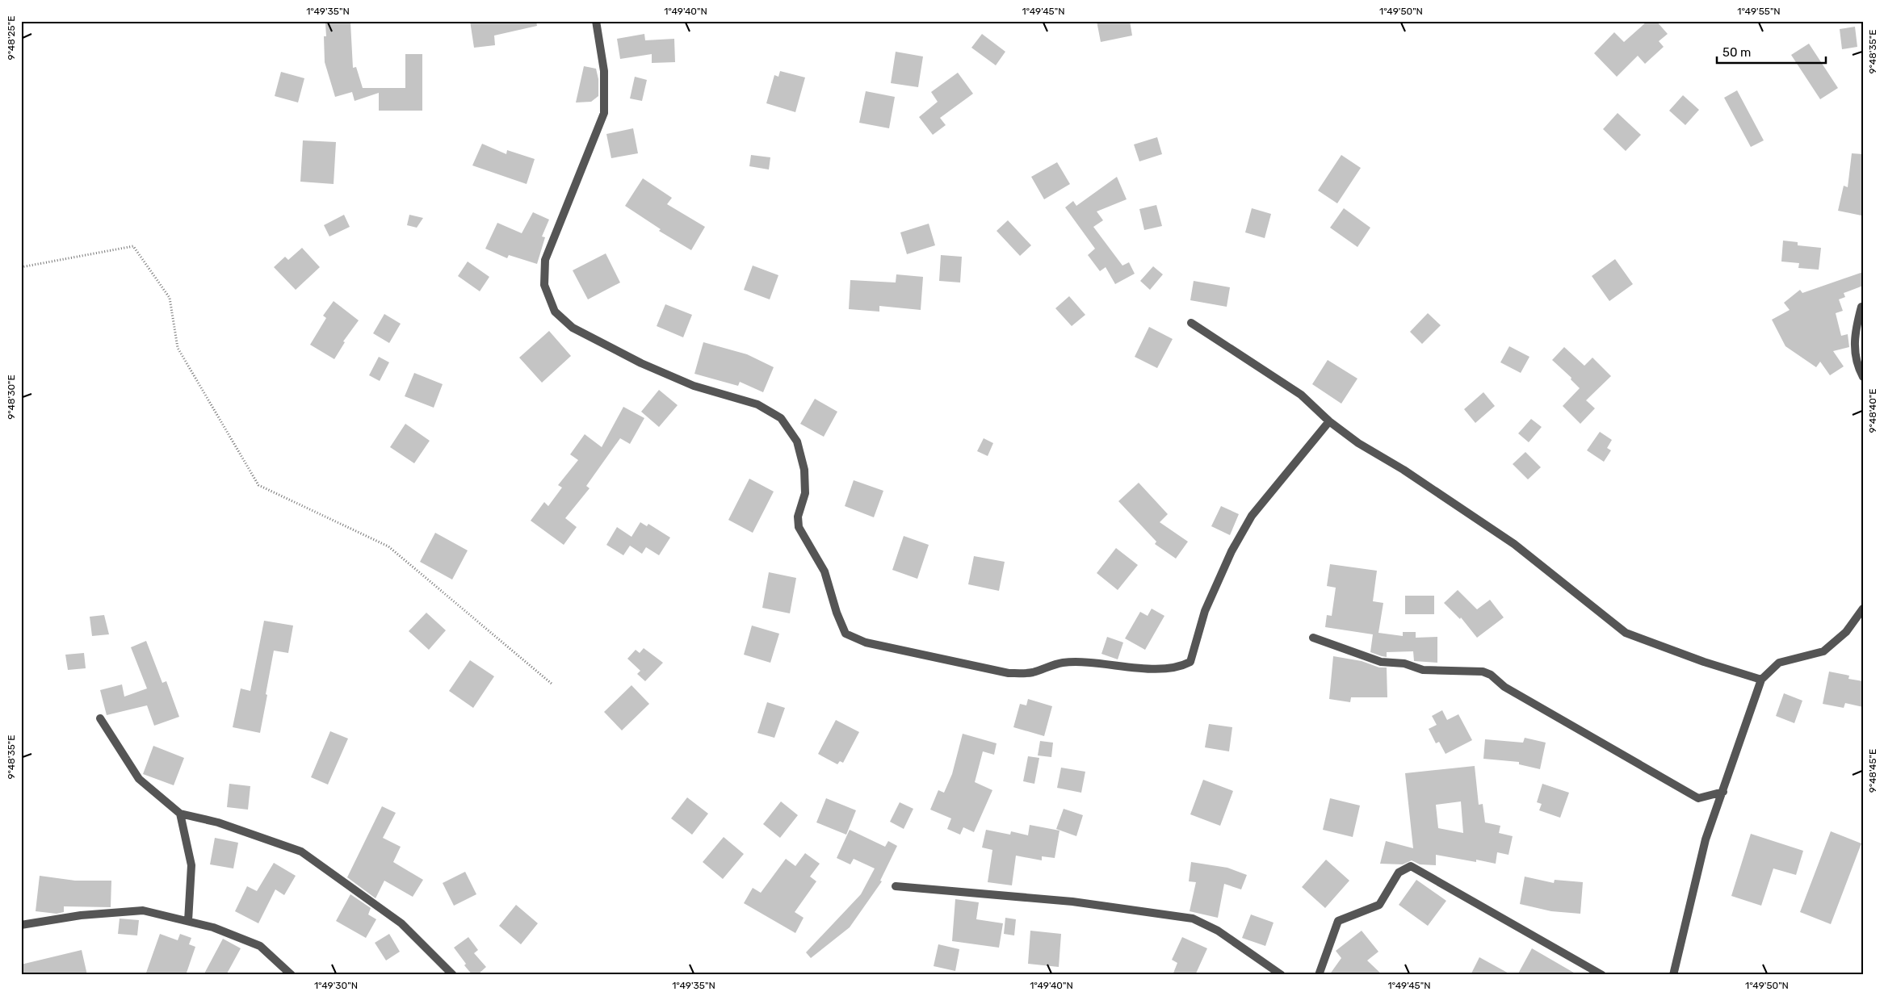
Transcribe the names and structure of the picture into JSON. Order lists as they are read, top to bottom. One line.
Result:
{"scale_bar":"50 m","coordinates":["1°49'35\"N","1°49'40\"N","1°49'45\"N","1°49'50\"N","1°49'55\"N","9°48'25\"E","9°48'35\"E","9°48'30\"E","9°48'40\"E","9°48'45\"E","1°49'30\"N"]}
